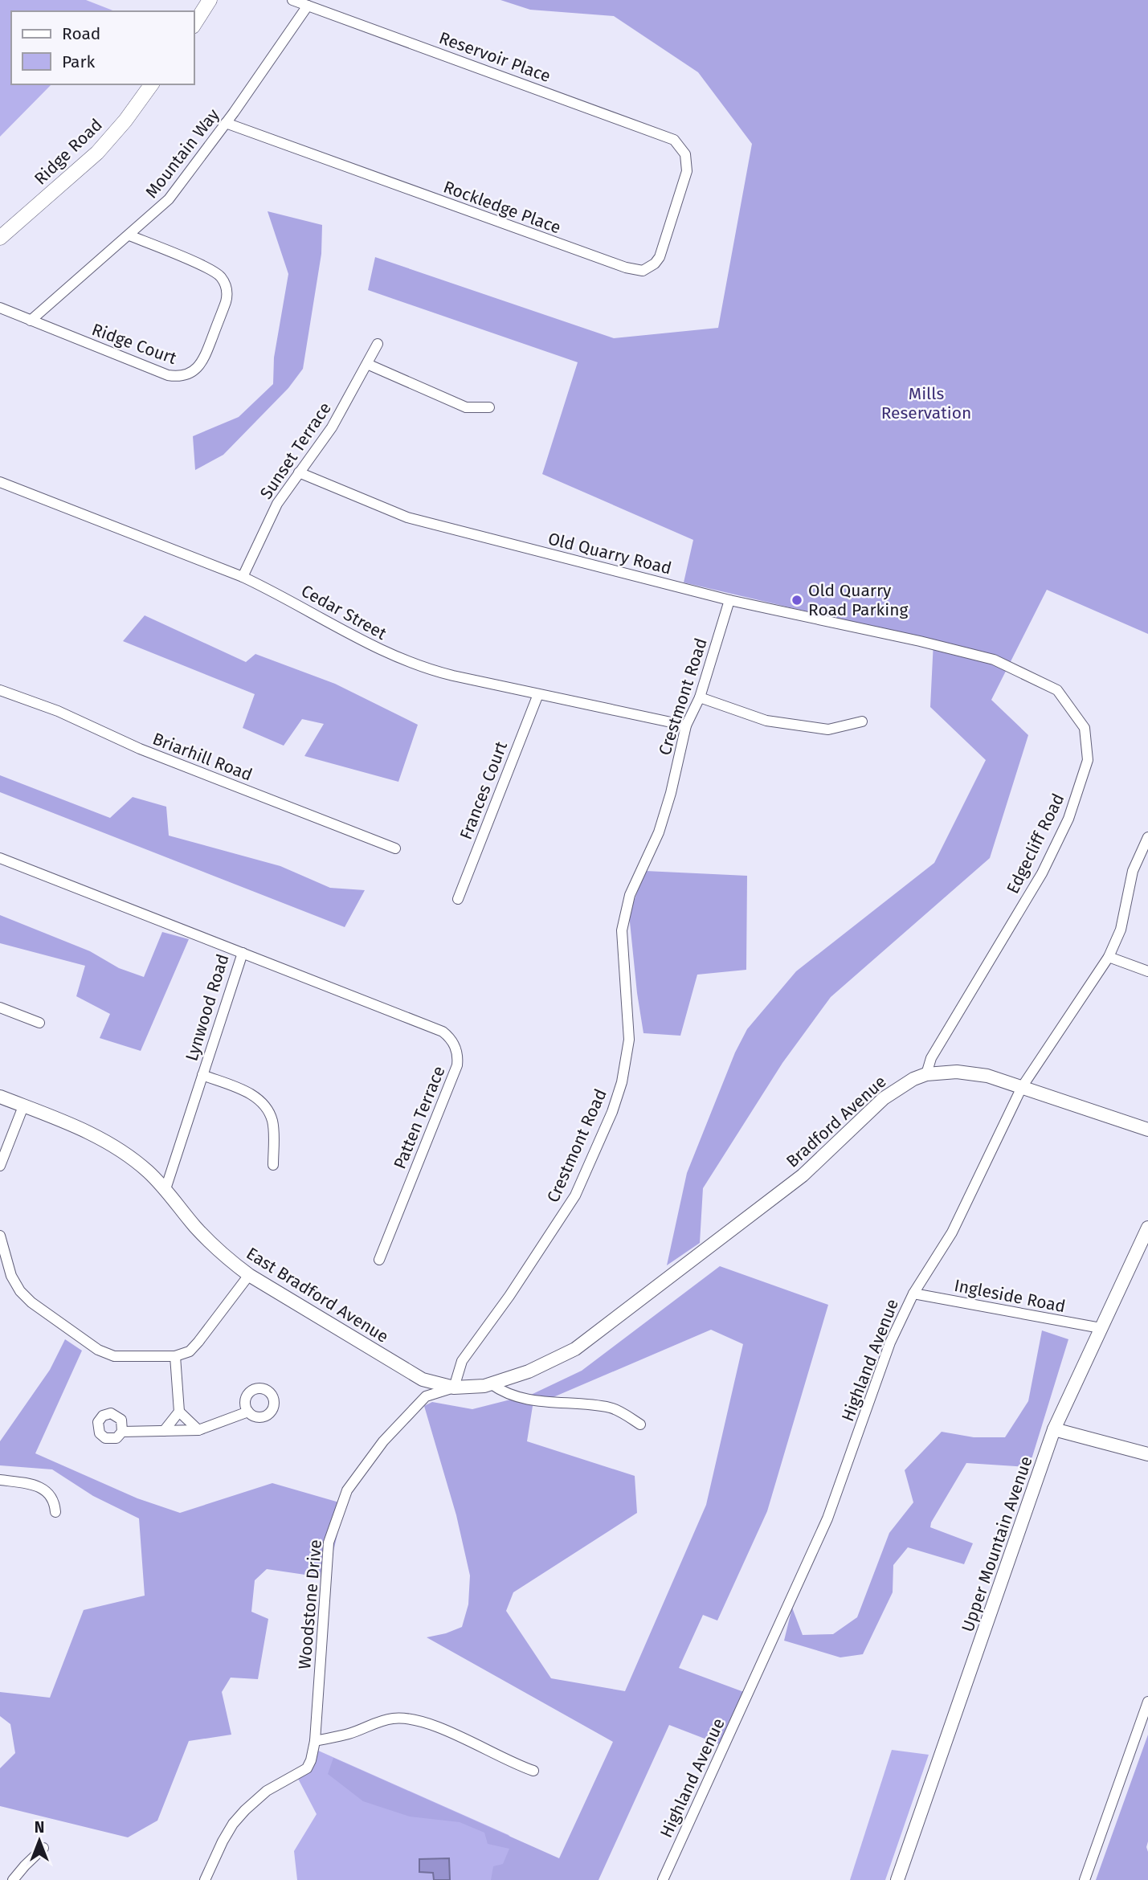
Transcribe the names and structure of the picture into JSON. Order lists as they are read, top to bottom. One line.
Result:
{"streets":{"main road":["Ridge Road"],"street":["Reservoir Place","Mountain Way","Rockledge Place","Ridge Court","Sunset Terrace","Old Quarry Road","Cedar Street","Crestmont Road","Briarhill Road","Frances Court","Edgecliff Road","Lynwood Road","Patten Terrace","Bradford Avenue","East Bradford Avenue","Ingleside Road","Highland Avenue","Upper Mountain Avenue","Woodstone Drive"]},"crossings":[["Reservoir Place","Mountain Way"],["Reservoir Place","Rockledge Place"],["Mountain Way","Rockledge Place"],["Mountain Way","Ridge Court"],["Sunset Terrace","Old Quarry Road"],["Sunset Terrace","Cedar Street"],["Old Quarry Road","Crestmont Road"],["Old Quarry Road","Edgecliff Road"],["Cedar Street","Crestmont Road"],["Cedar Street","Frances Court"],["Crestmont Road","East Bradford Avenue"],["Crestmont Road","Woodstone Drive"],["Edgecliff Road","Bradford Avenue"],["Lynwood Road","Patten Terrace"],["Lynwood Road","East Bradford Avenue"],["Bradford Avenue","East Bradford Avenue"],["Bradford Avenue","Highland Avenue"],["East Bradford Avenue","Woodstone Drive"],["Ingleside Road","Highland Avenue"],["Ingleside Road","Upper Mountain Avenue"]],"parks":["Mills Reservation"],"places":["Old Quarry Road Parking"],"legend":["Road","Park"],"north":"top"}
